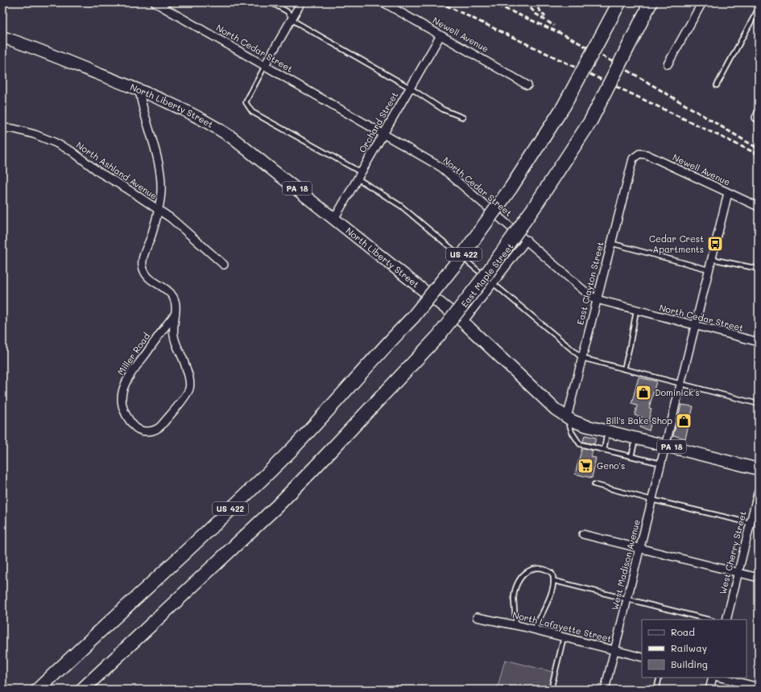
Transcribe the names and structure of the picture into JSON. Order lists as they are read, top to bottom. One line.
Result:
{"streets":{"highway":["US 422"],"main road":["North Liberty Street","PA 18"],"street":["Newell Avenue","North Cedar Street","Orchard Street","North Ashland Avenue","East Maple Street","East Clayton Street","Miller Road","West Cherry Street","West Madison Avenue","North Lafayette Street"]},"crossings":[["Newell Avenue","Orchard Street"],["Newell Avenue","East Clayton Street"],["Newell Avenue","West Madison Avenue"],["North Cedar Street","Orchard Street"],["North Cedar Street","East Maple Street"],["North Cedar Street","East Clayton Street"],["North Cedar Street","West Madison Avenue"],["North Liberty Street","Orchard Street"],["North Liberty Street","East Maple Street"],["North Liberty Street","East Clayton Street"],["North Liberty Street","Miller Road"],["North Liberty Street","West Madison Avenue"],["North Ashland Avenue","Miller Road"],["West Madison Avenue","North Lafayette Street"]],"places":{"bus stop":["Cedar Crest Apartments"],"shop":["Dominick's","Bill's Bake Shop"],"supermarket":["Geno's"]},"legend":["Road","Railway","Building"]}
